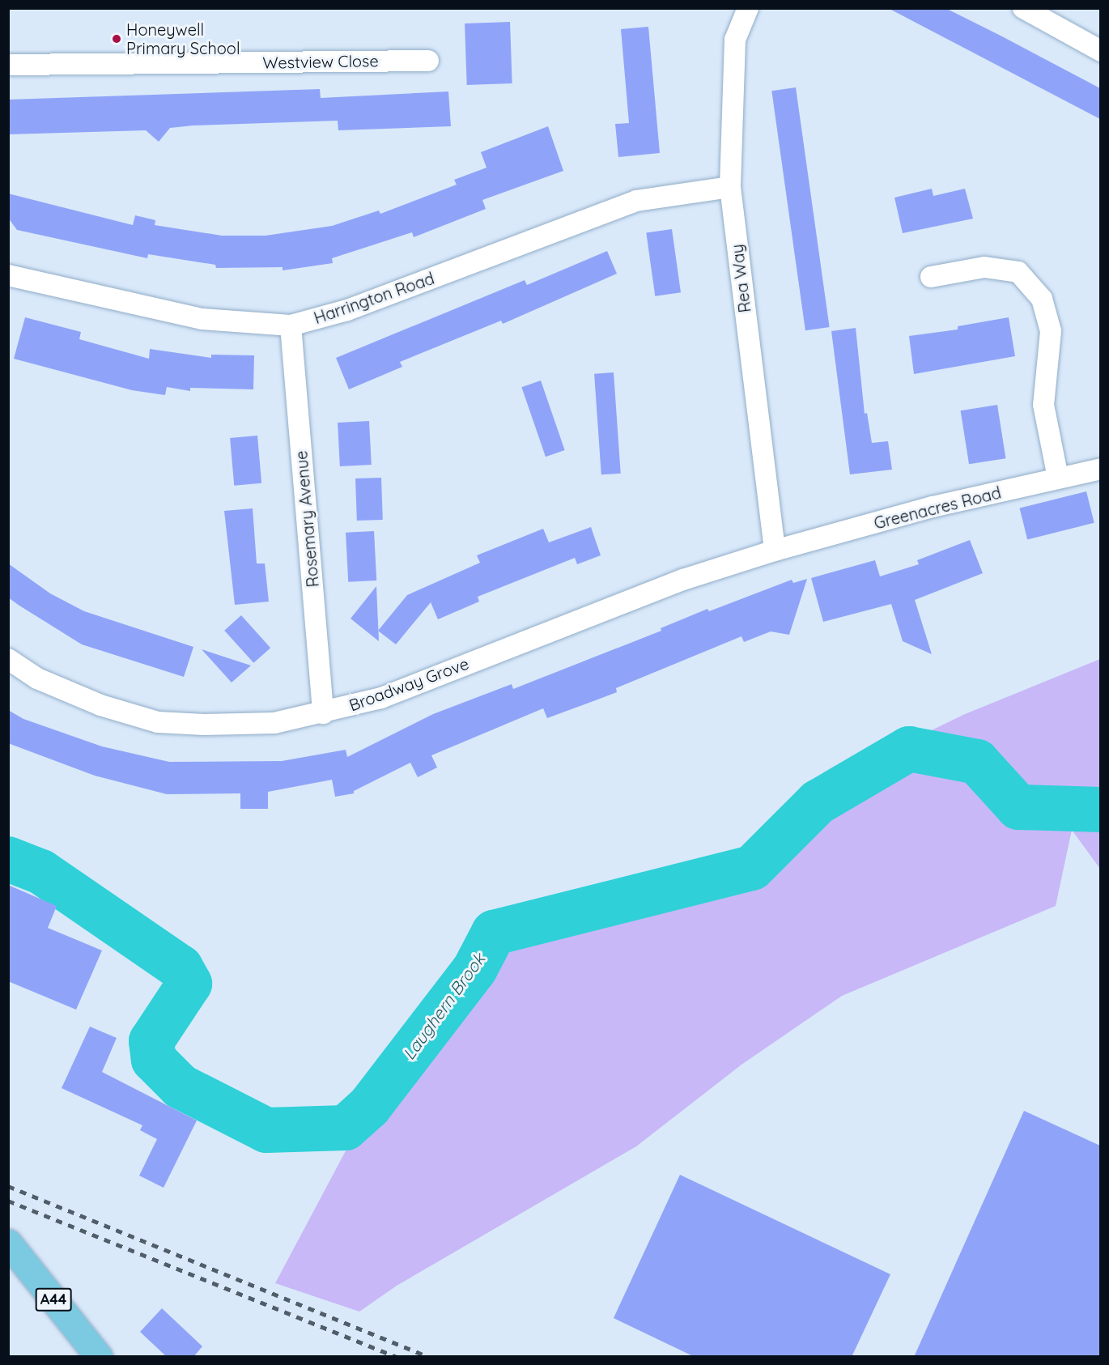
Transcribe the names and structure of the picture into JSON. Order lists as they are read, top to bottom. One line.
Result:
{"streets":{"main road":["A44"],"street":["Westview Close","Rea Way","Harrington Road","Greenacres Road","Rosemary Avenue","Broadway Grove"]},"crossings":[["Rea Way","Harrington Road"],["Rea Way","Greenacres Road"],["Rea Way","Broadway Grove"],["Harrington Road","Rosemary Avenue"],["Greenacres Road","Broadway Grove"],["Rosemary Avenue","Broadway Grove"]],"water":["Laughern Brook"],"places":["Honeywell Primary School"]}
